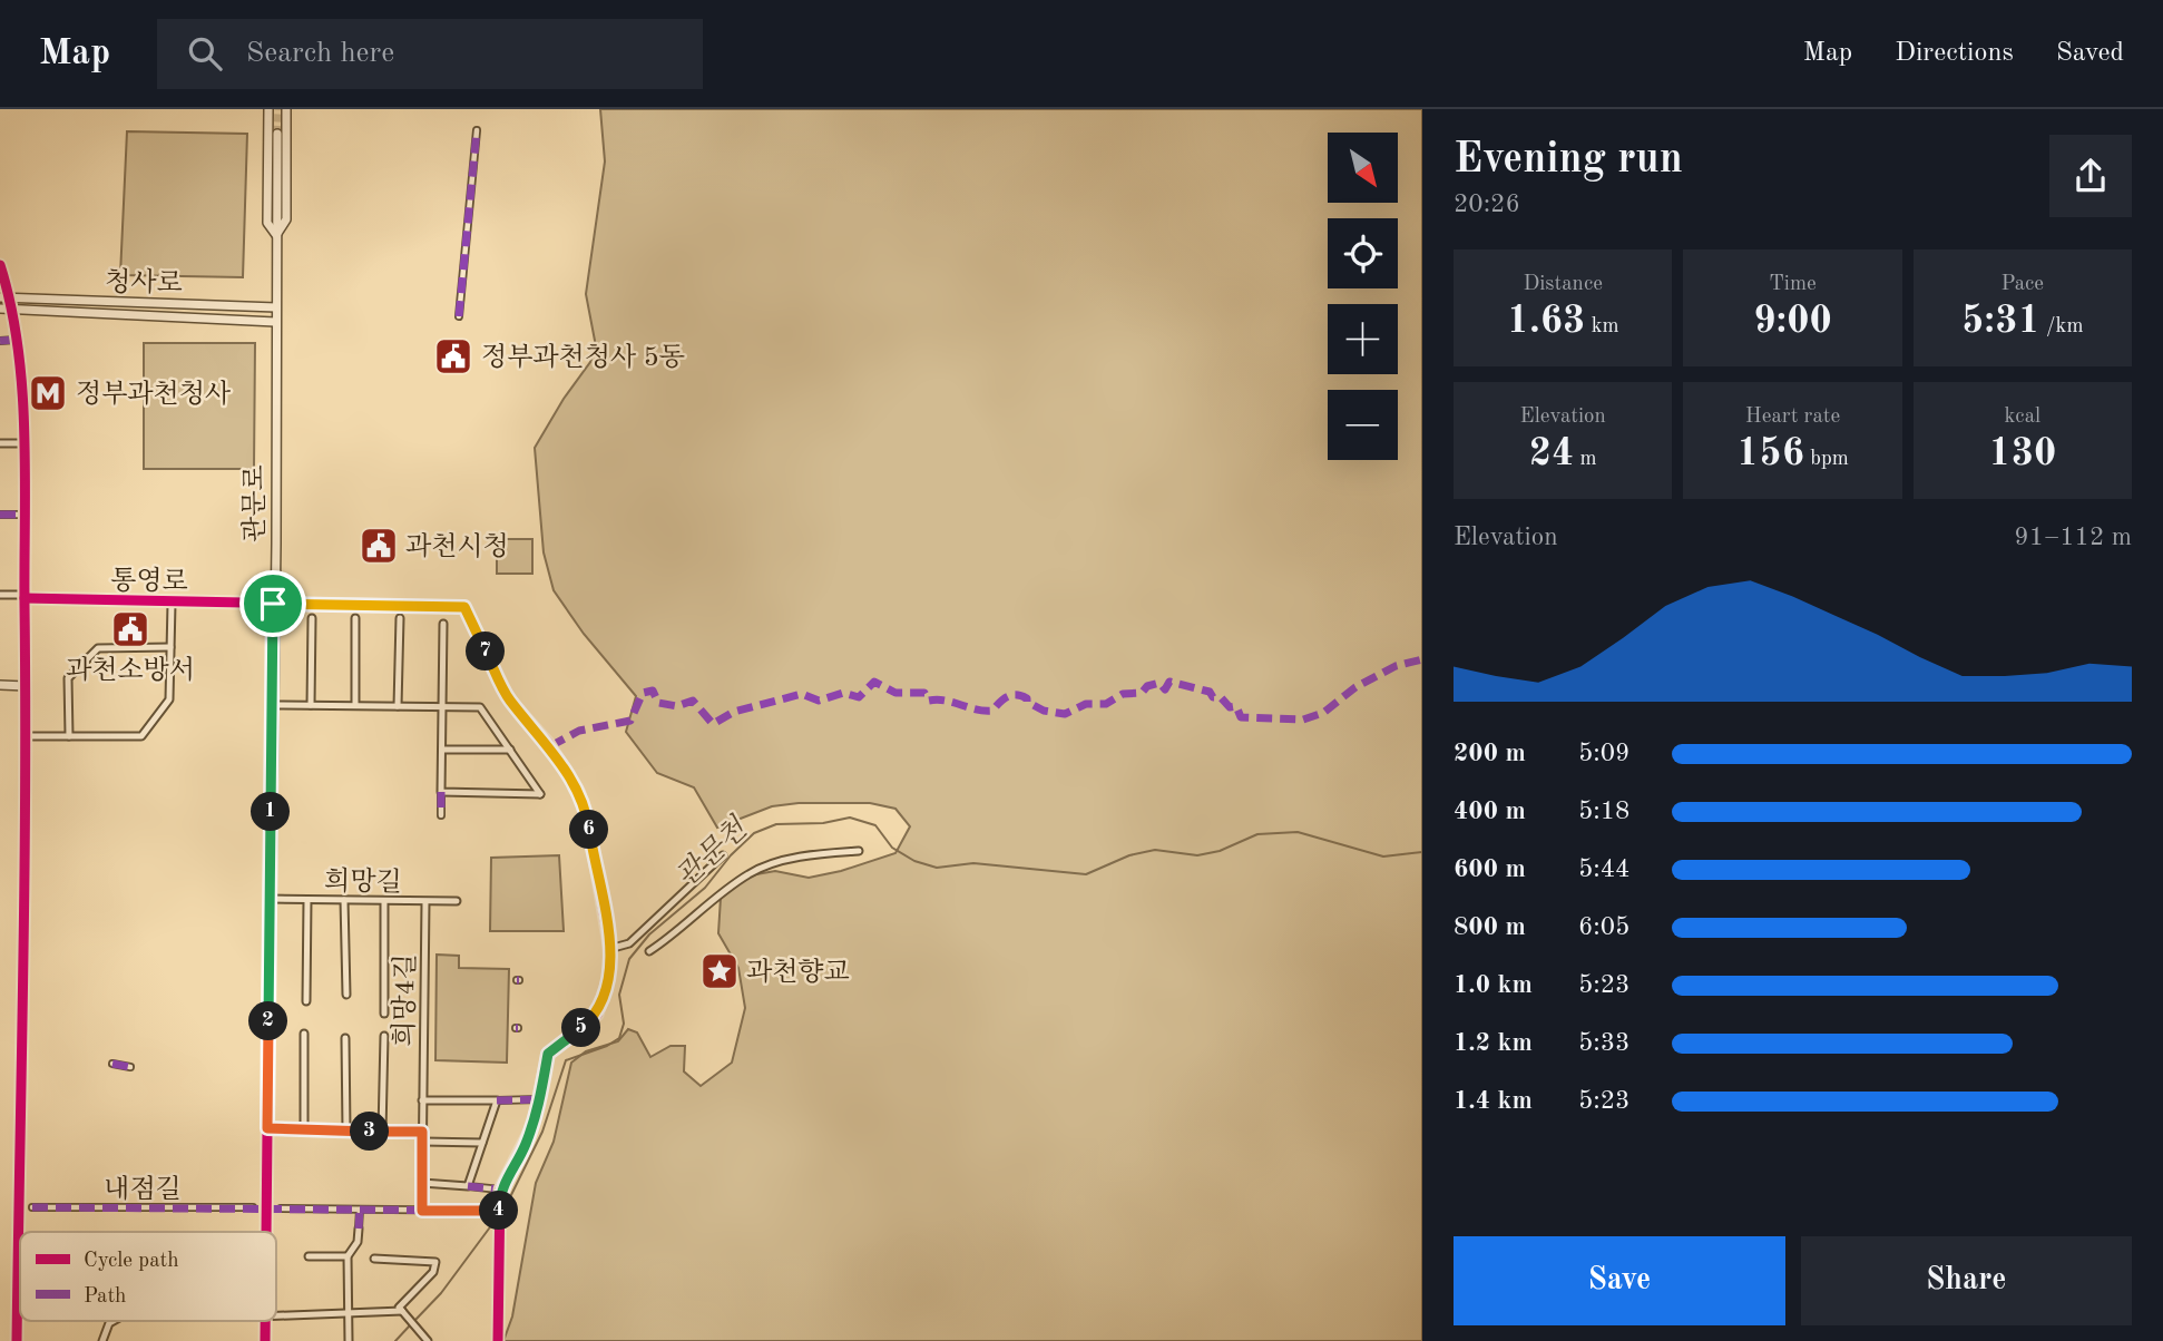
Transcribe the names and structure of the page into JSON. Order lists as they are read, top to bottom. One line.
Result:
{"streets":{"street":["청사로","관문로","통영로","희망길","희망4길","내점길"]},"crossings":[["청사로","관문로"],["관문로","통영로"],["관문로","희망길"],["희망길","희망4길"]],"water":["관문천"],"places":{"public building":["정부과천청사 5동","과천시청","과천소방서"],"metro station":["정부과천청사"],"place":["과천향교"]},"legend":["Cycle path","Path"],"north":"bottom right","page":{"header":"Map","search":"Search here","nav":["Map","Directions","Saved"],"heading":["Evening run","20:26"],"map_buttons":["+","−"],"stats":[["Distance","1.63 km"],["Time","9:00"],["Pace","5:31 /km"],["Elevation","24 m"],["Heart rate","156 bpm"],["kcal","130"]],"chart":["Elevation","91–112 m"],"pins":["7","1","6","2","5","3","4"],"list":[{"name":"200 m","note":"5:09"},{"name":"400 m","note":"5:18"},{"name":"600 m","note":"5:44"},{"name":"800 m","note":"6:05"},{"name":"1.0 km","note":"5:23"},{"name":"1.2 km","note":"5:33"},{"name":"1.4 km","note":"5:23"}],"buttons":["Save","Share"]}}
